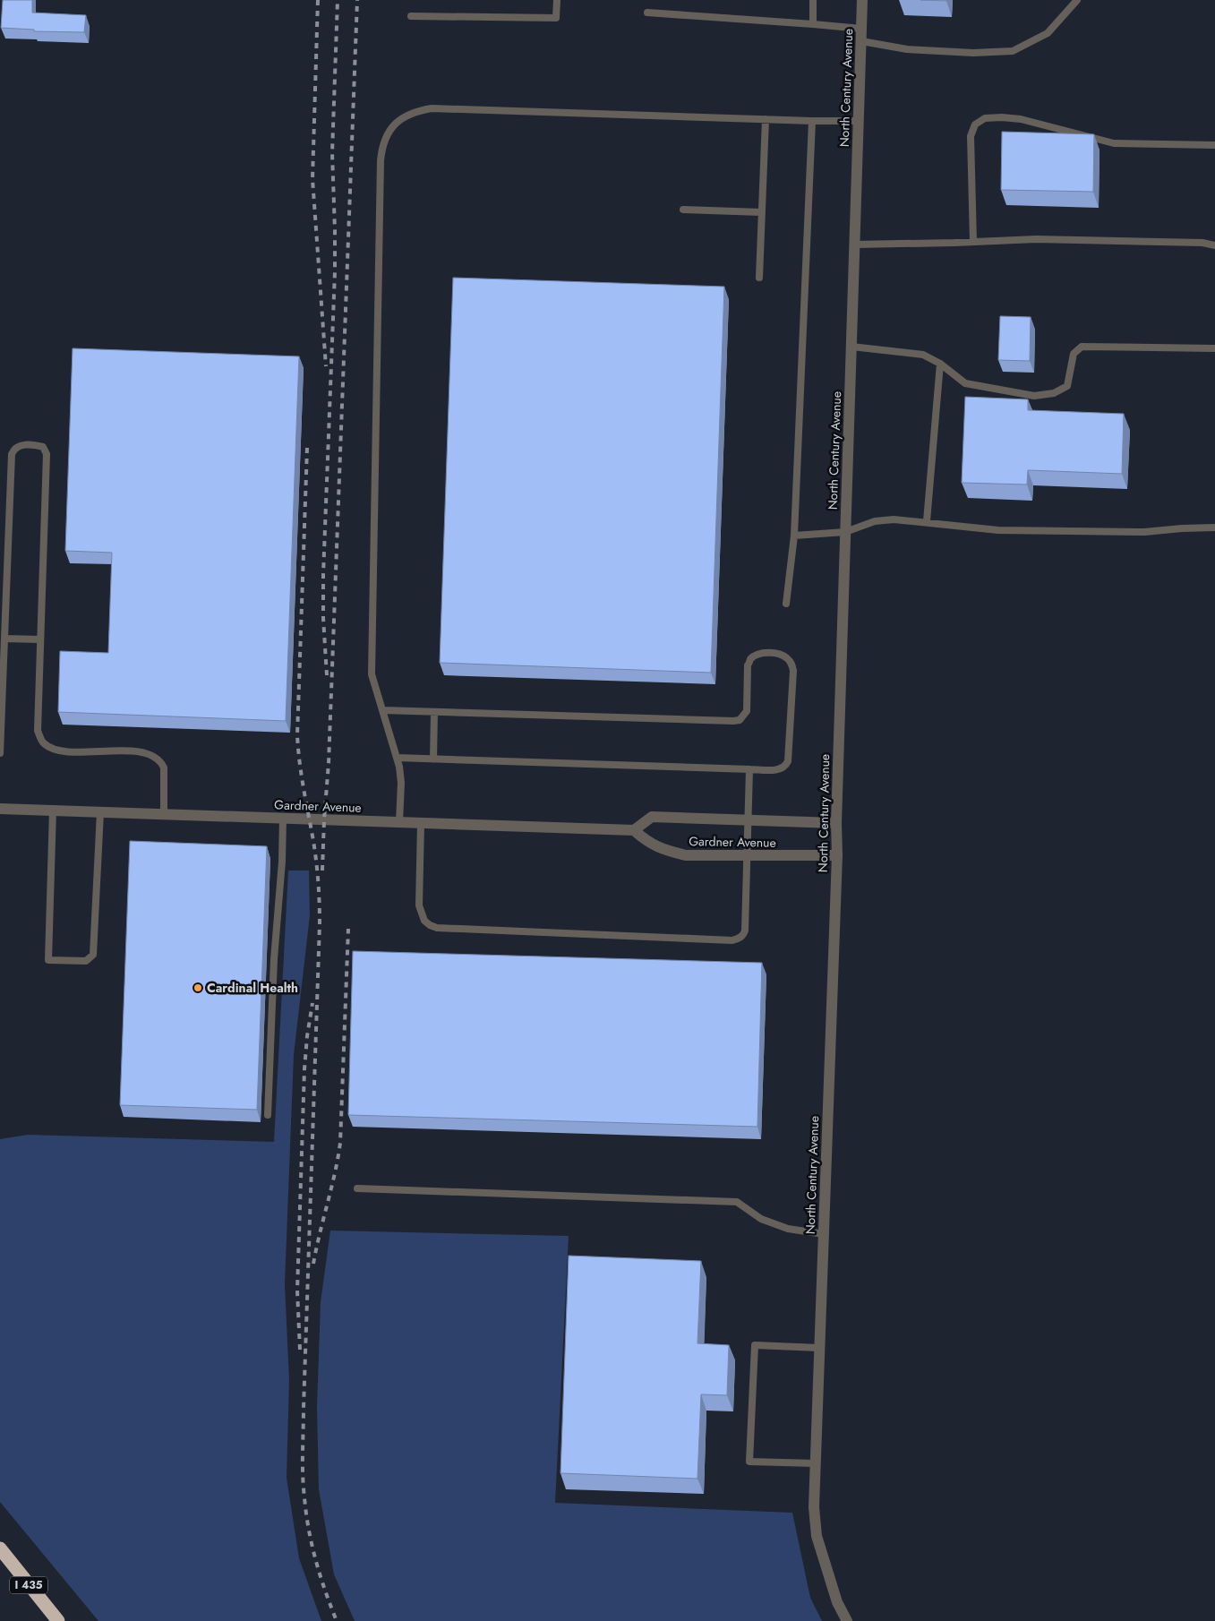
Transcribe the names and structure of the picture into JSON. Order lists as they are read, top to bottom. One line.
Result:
{"streets":{"highway":["I 435"],"street":["North Century Avenue","Gardner Avenue"]},"crossings":[["North Century Avenue","Gardner Avenue"]],"places":["Cardinal Health"]}
